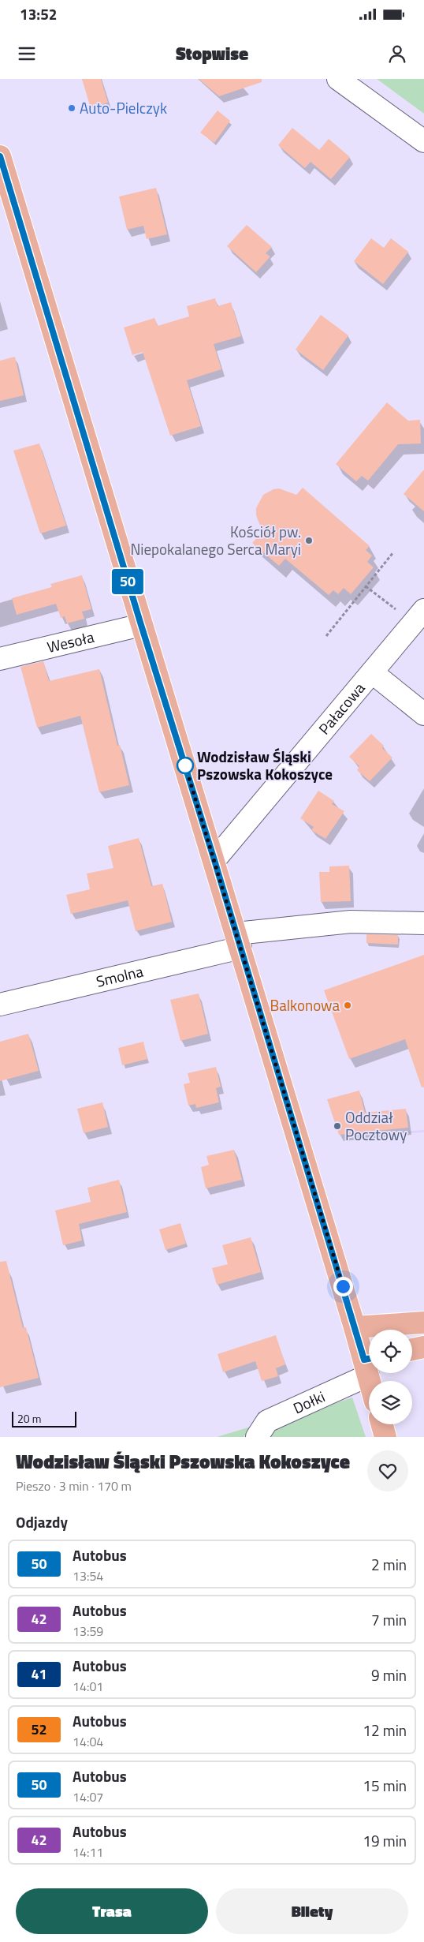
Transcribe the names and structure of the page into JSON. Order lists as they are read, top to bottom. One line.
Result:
{"streets":{"street":["Wesoła","Pałacowa","Smolna","Dołki"]},"places":["Auto-Pielczyk","Kościół pw. Niepokalanego Serca Maryi","Wodzisław Śląski Pszowska Kokoszyce","Balkonowa","Oddział Pocztowy"],"lines":["bus line 50"],"scale_bar":"20 m","page":{"status":"13:52","header":"Stopwise","on_map":"50","scale":"20 m","heading":[["Wodzisław Śląski Pszowska Kokoszyce","Pieszo · 3 min · 170 m"],"Odjazdy"],"list":[{"mark":"50","name":"Autobus","note":"13:54","value":"2 min"},{"mark":"42","name":"Autobus","note":"13:59","value":"7 min"},{"mark":"41","name":"Autobus","note":"14:01","value":"9 min"},{"mark":"52","name":"Autobus","note":"14:04","value":"12 min"},{"mark":"50","name":"Autobus","note":"14:07","value":"15 min"},{"mark":"42","name":"Autobus","note":"14:11","value":"19 min"}],"buttons":["Trasa","Bilety"]}}
